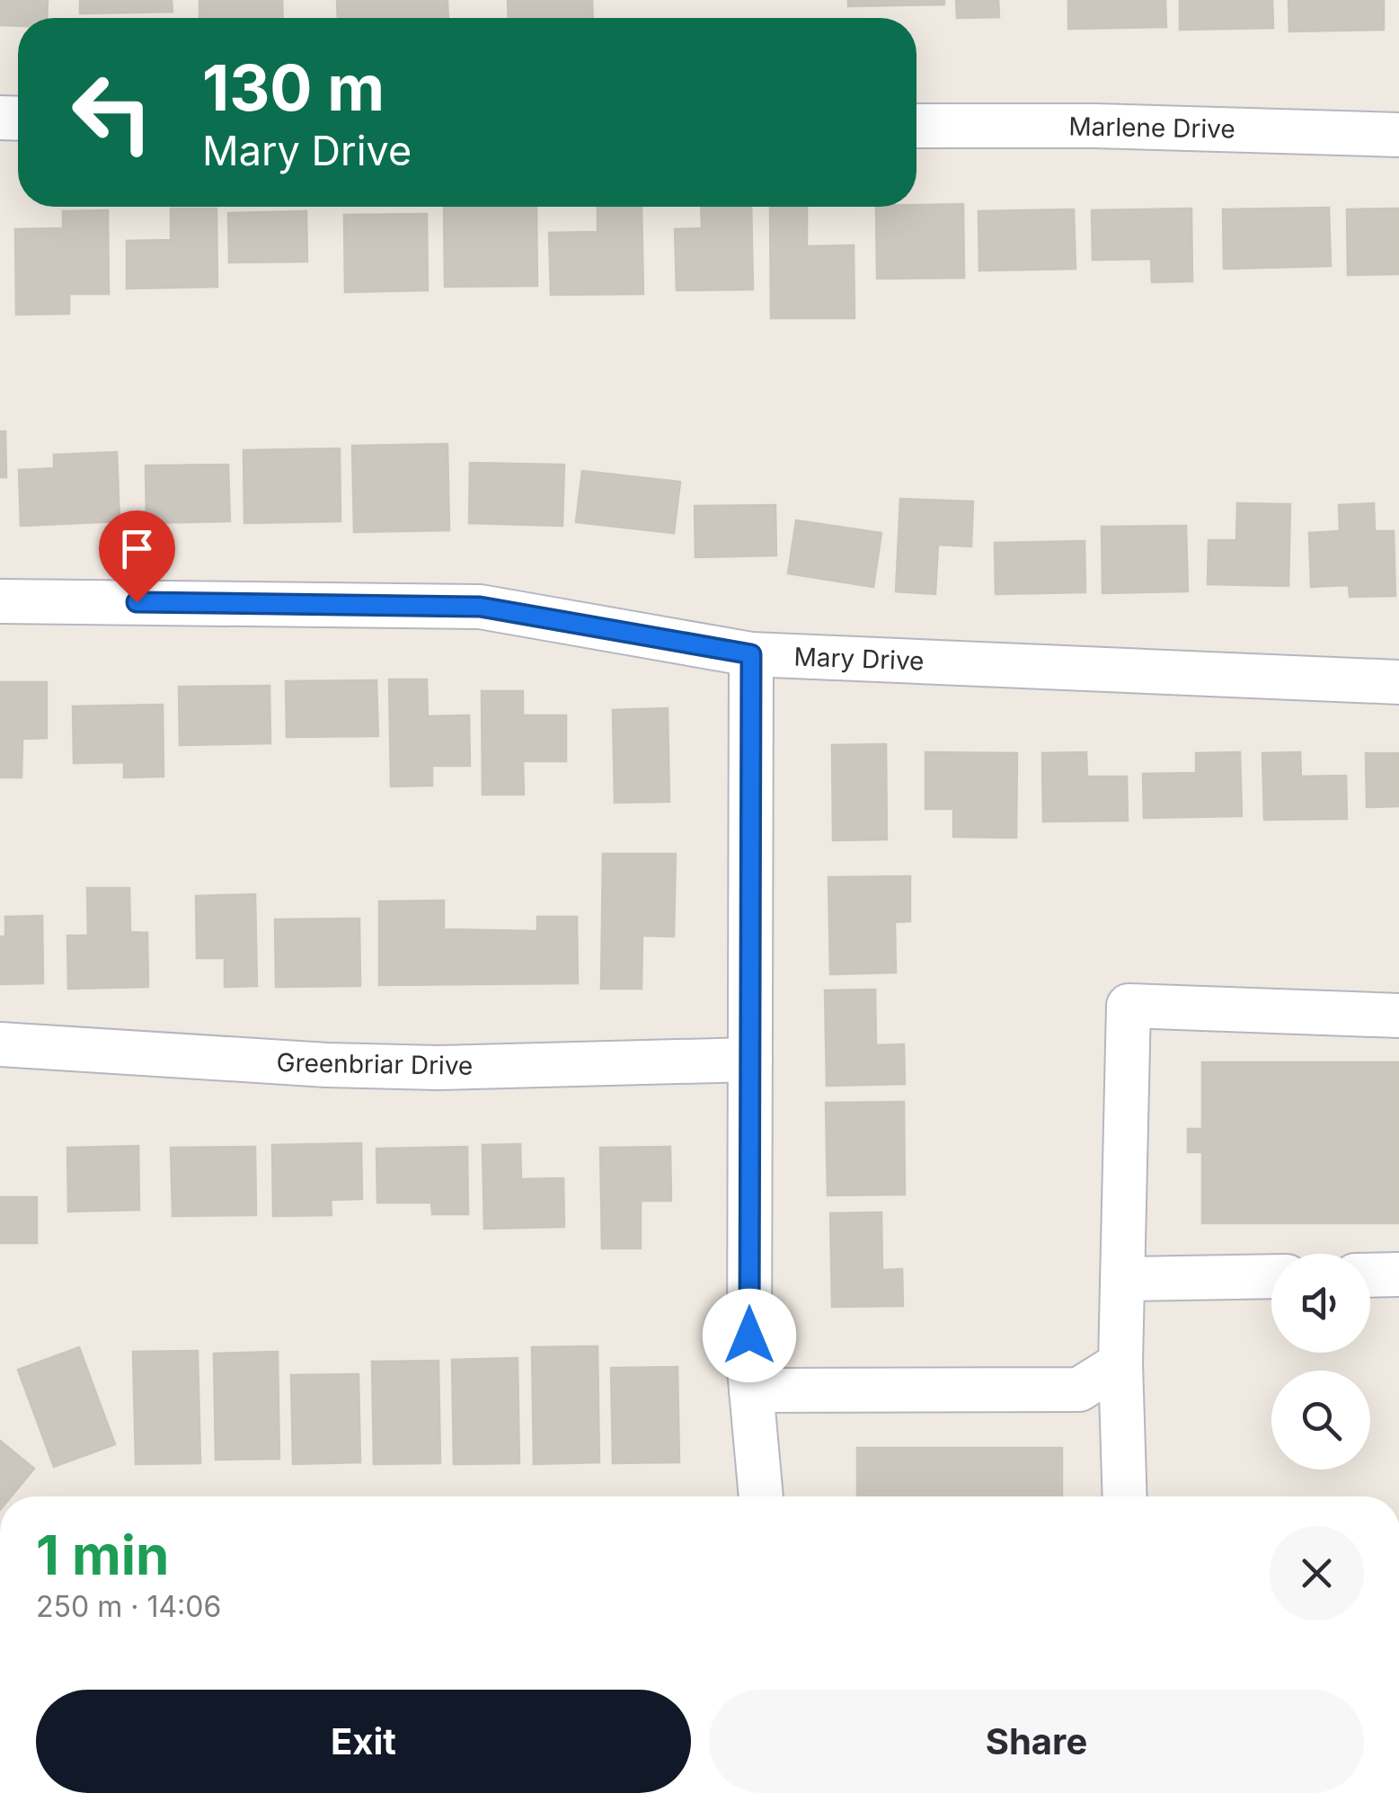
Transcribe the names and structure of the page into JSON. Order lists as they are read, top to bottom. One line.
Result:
{"streets":{"street":["Marlene Drive","Mary Drive","Greenbriar Drive"]},"page":{"turn":["130 m","Mary Drive"],"heading":["1 min","250 m · 14:06"],"buttons":["Exit","Share"]}}
